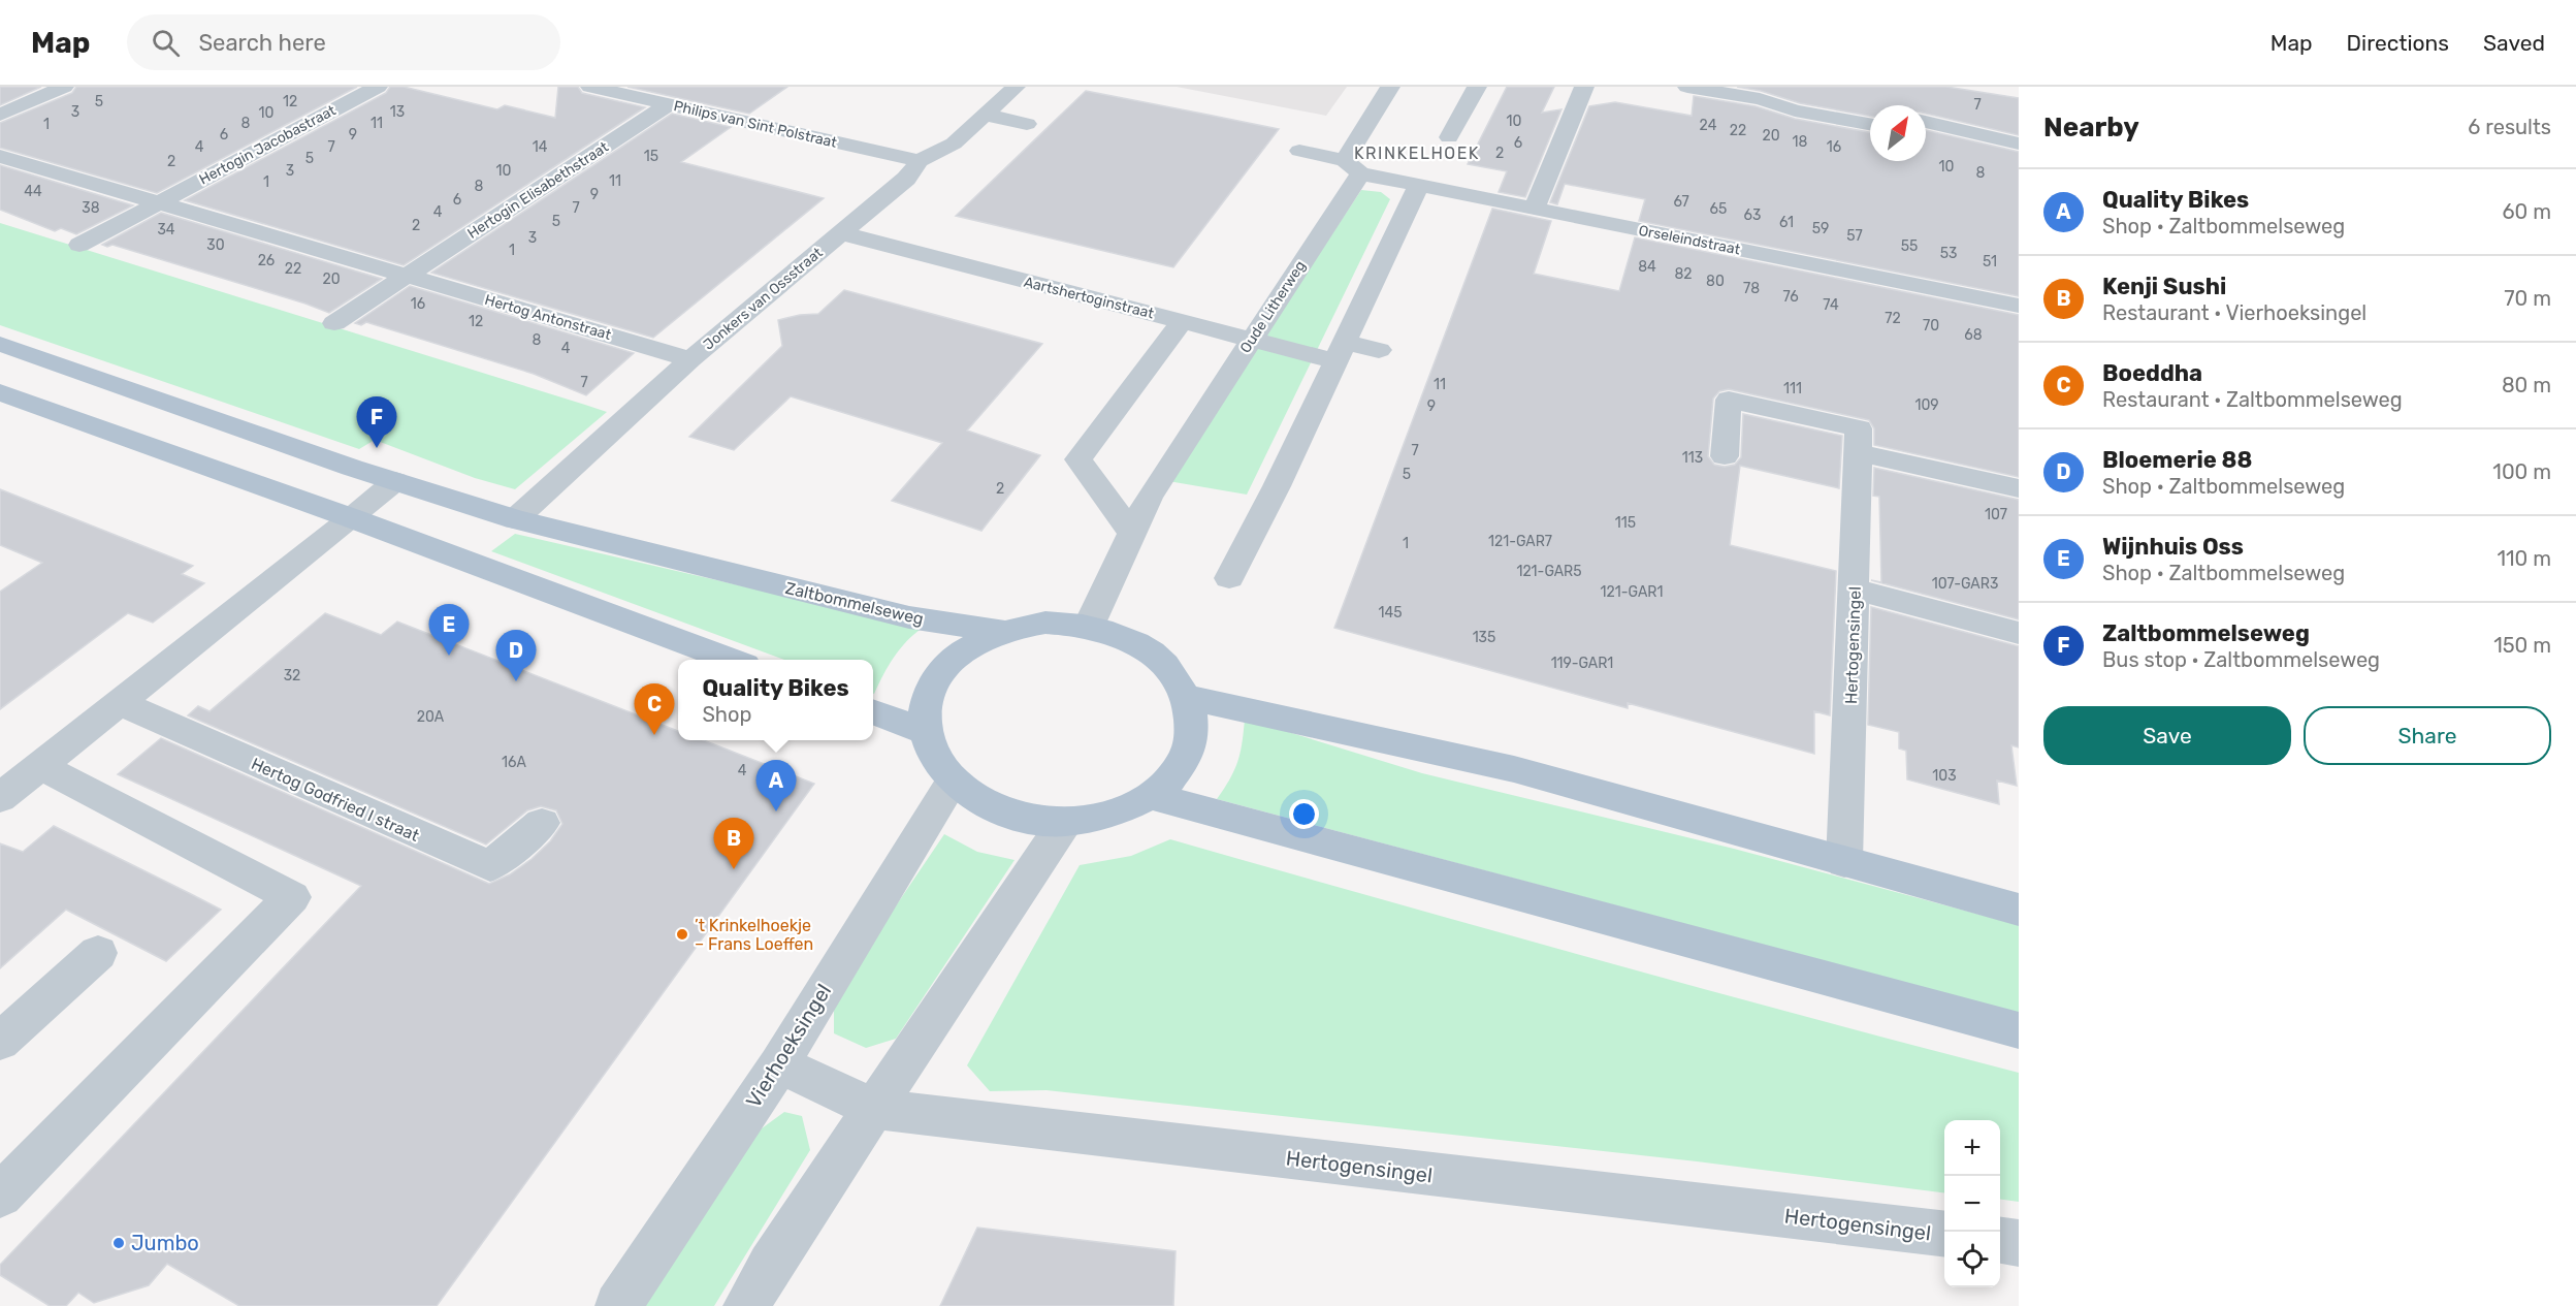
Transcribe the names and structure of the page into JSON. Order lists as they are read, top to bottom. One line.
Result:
{"streets":{"main road":["Zaltbommelseweg"],"street":["Philips van Sint Polstraat","Hertogin Jacobastraat","Hertogin Elisabethstraat","Orseleindstraat","Aartshertoginstraat","Jonkers van Ossstraat","Oude Litherweg","Hertog Antonstraat","Hertogensingel","Hertog Godfried I straat","Vierhoeksingel"]},"crossings":[["Philips van Sint Polstraat","Hertogin Elisabethstraat"],["Philips van Sint Polstraat","Jonkers van Ossstraat"],["Hertogin Jacobastraat","Hertog Antonstraat"],["Hertogin Elisabethstraat","Hertog Antonstraat"],["Orseleindstraat","Oude Litherweg"],["Aartshertoginstraat","Jonkers van Ossstraat"],["Aartshertoginstraat","Oude Litherweg"],["Jonkers van Ossstraat","Hertog Antonstraat"],["Jonkers van Ossstraat","Zaltbommelseweg"],["Hertogensingel","Vierhoeksingel"]],"districts":["KRINKELHOEK"],"places":["’t Krinkelhoekje – Frans Loeffen","Jumbo"],"house_numbers":["5","12","7","3","13","10","10","8","11","1","24","22","6","9","20","18","6","4","7","14","16","2","15","5","2","10","3","10","8","11","1","8","44","9","6","67","38","7","65","4","63","5","61","2","59","34","57","3","30","55","1","53","26","51","84","22","82","20","80","78","76","16","74","72","12","70","68","8","4","7","11","111","109","9","7","113","5","2","107","115","121-GAR7","1","121-GAR5","107-GAR3","121-GAR1","145","135","119-GAR1","32","20A","16A","4","103"],"north":"top right","page":{"header":"Map","search":"Search here","nav":["Map","Directions","Saved"],"heading":["Nearby","6 results"],"list":[{"mark":"A","name":"Quality Bikes","note":"Shop · Zaltbommelseweg","value":"60 m"},{"mark":"B","name":"Kenji Sushi","note":"Restaurant · Vierhoeksingel","value":"70 m"},{"mark":"C","name":"Boeddha","note":"Restaurant · Zaltbommelseweg","value":"80 m"},{"mark":"D","name":"Bloemerie 88","note":"Shop · Zaltbommelseweg","value":"100 m"},{"mark":"E","name":"Wijnhuis Oss","note":"Shop · Zaltbommelseweg","value":"110 m"},{"mark":"F","name":"Zaltbommelseweg","note":"Bus stop · Zaltbommelseweg","value":"150 m"}],"pins":["F","E","D","C","A","B"],"popup":["Quality Bikes","Shop"],"buttons":["Save","Share"],"map_buttons":["+","−"]}}
